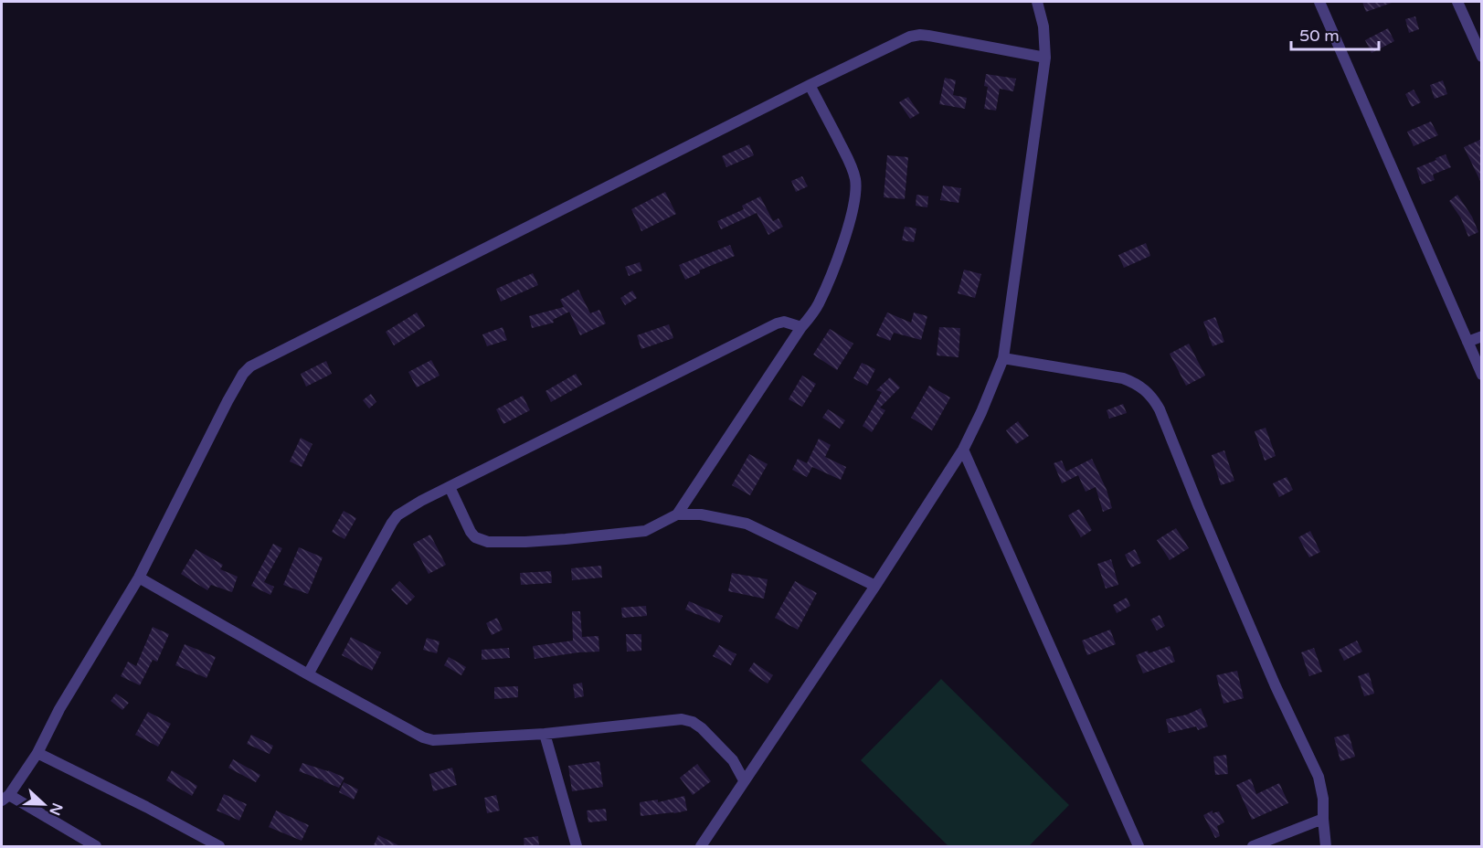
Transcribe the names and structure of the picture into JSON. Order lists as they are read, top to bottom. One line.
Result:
{"scale_bar":"50 m","north":"right"}
